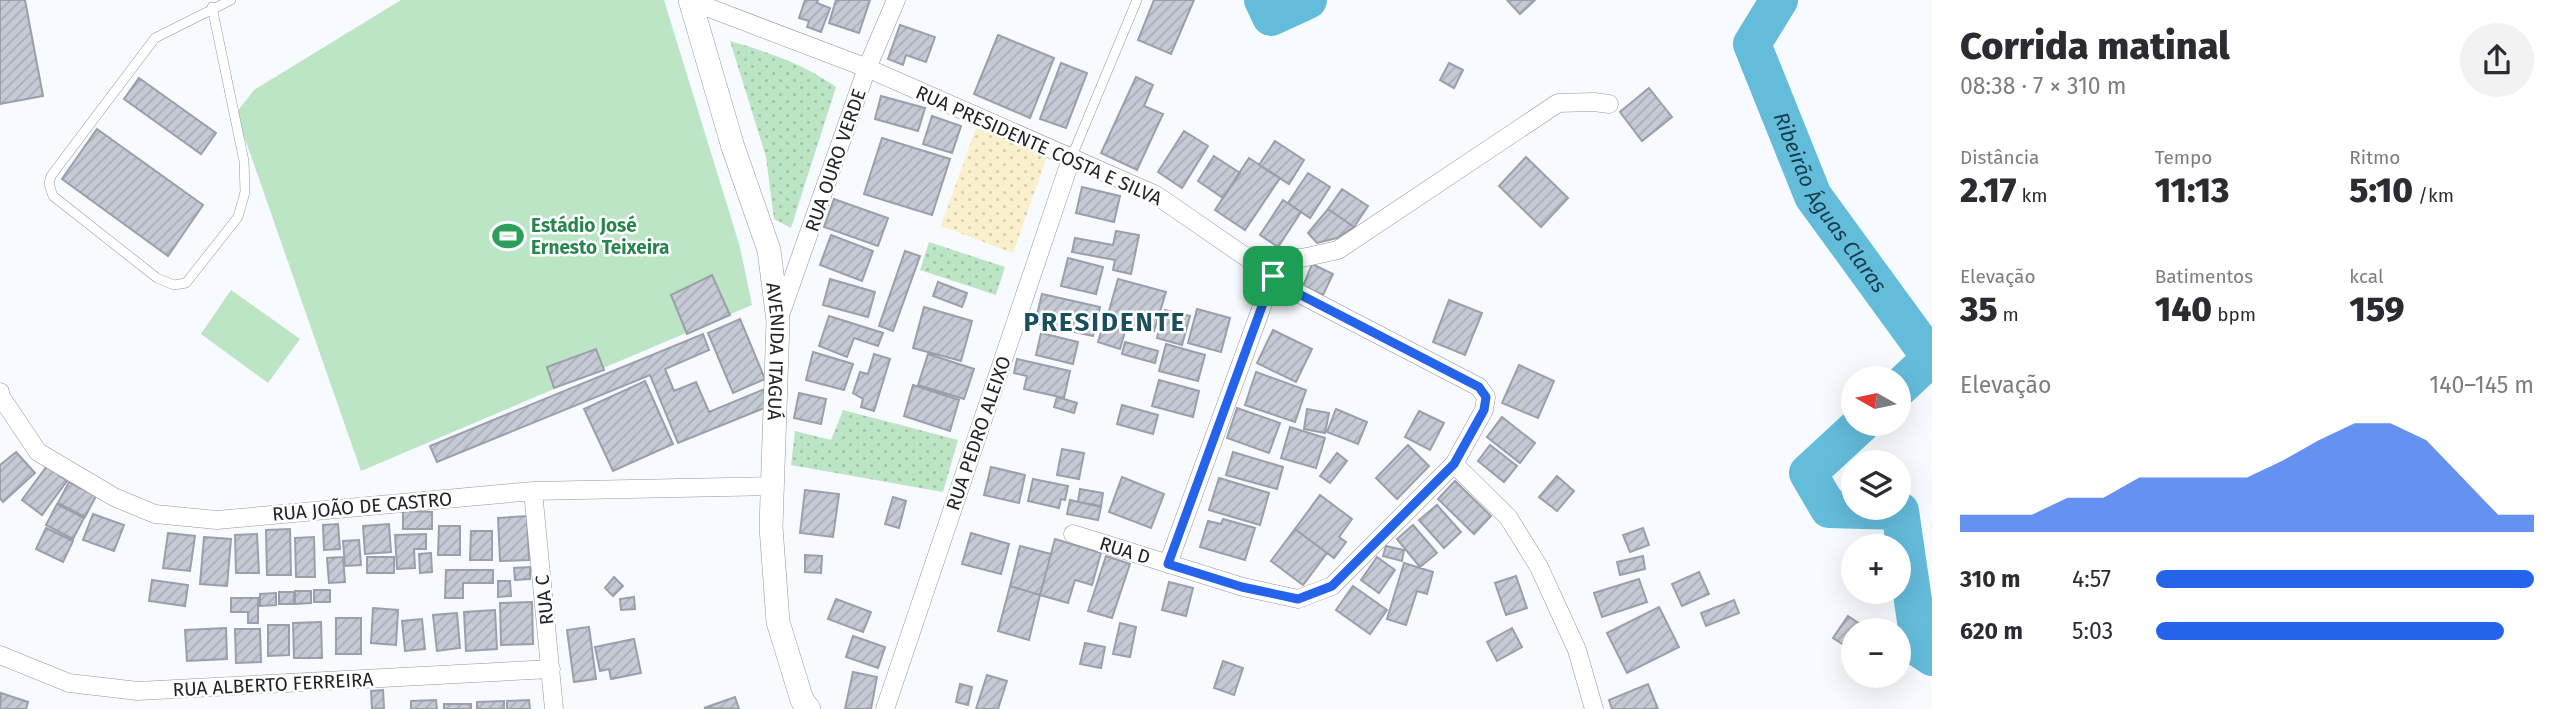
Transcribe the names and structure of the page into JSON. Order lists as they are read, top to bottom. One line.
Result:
{"streets":{"street":["RUA PRESIDENTE COSTA E SILVA","RUA OURO VERDE","AVENIDA ITAGUÁ","RUA PEDRO ALEIXO","RUA JOÃO DE CASTRO","RUA D","RUA C","RUA ALBERTO FERREIRA"]},"crossings":[["RUA PRESIDENTE COSTA E SILVA","RUA OURO VERDE"],["RUA PRESIDENTE COSTA E SILVA","AVENIDA ITAGUÁ"],["RUA PRESIDENTE COSTA E SILVA","RUA PEDRO ALEIXO"],["RUA PRESIDENTE COSTA E SILVA","RUA D"],["RUA OURO VERDE","AVENIDA ITAGUÁ"],["AVENIDA ITAGUÁ","RUA JOÃO DE CASTRO"],["RUA JOÃO DE CASTRO","RUA C"],["RUA C","RUA ALBERTO FERREIRA"]],"districts":["PRESIDENTE"],"water":["Ribeirão Águas Claras"],"places":{"sports":["Estádio José Ernesto Teixeira"]},"north":"left","page":{"heading":["Corrida matinal","08:38 · 7 × 310 m"],"stats":[["Distância","2.17 km"],["Tempo","11:13"],["Ritmo","5:10 /km"],["Elevação","35 m"],["Batimentos","140 bpm"],["kcal","159"]],"chart":["Elevação","140–145 m"],"map_buttons":["+","−"],"list":[{"name":"310 m","note":"4:57"},{"name":"620 m","note":"5:03"}]}}
